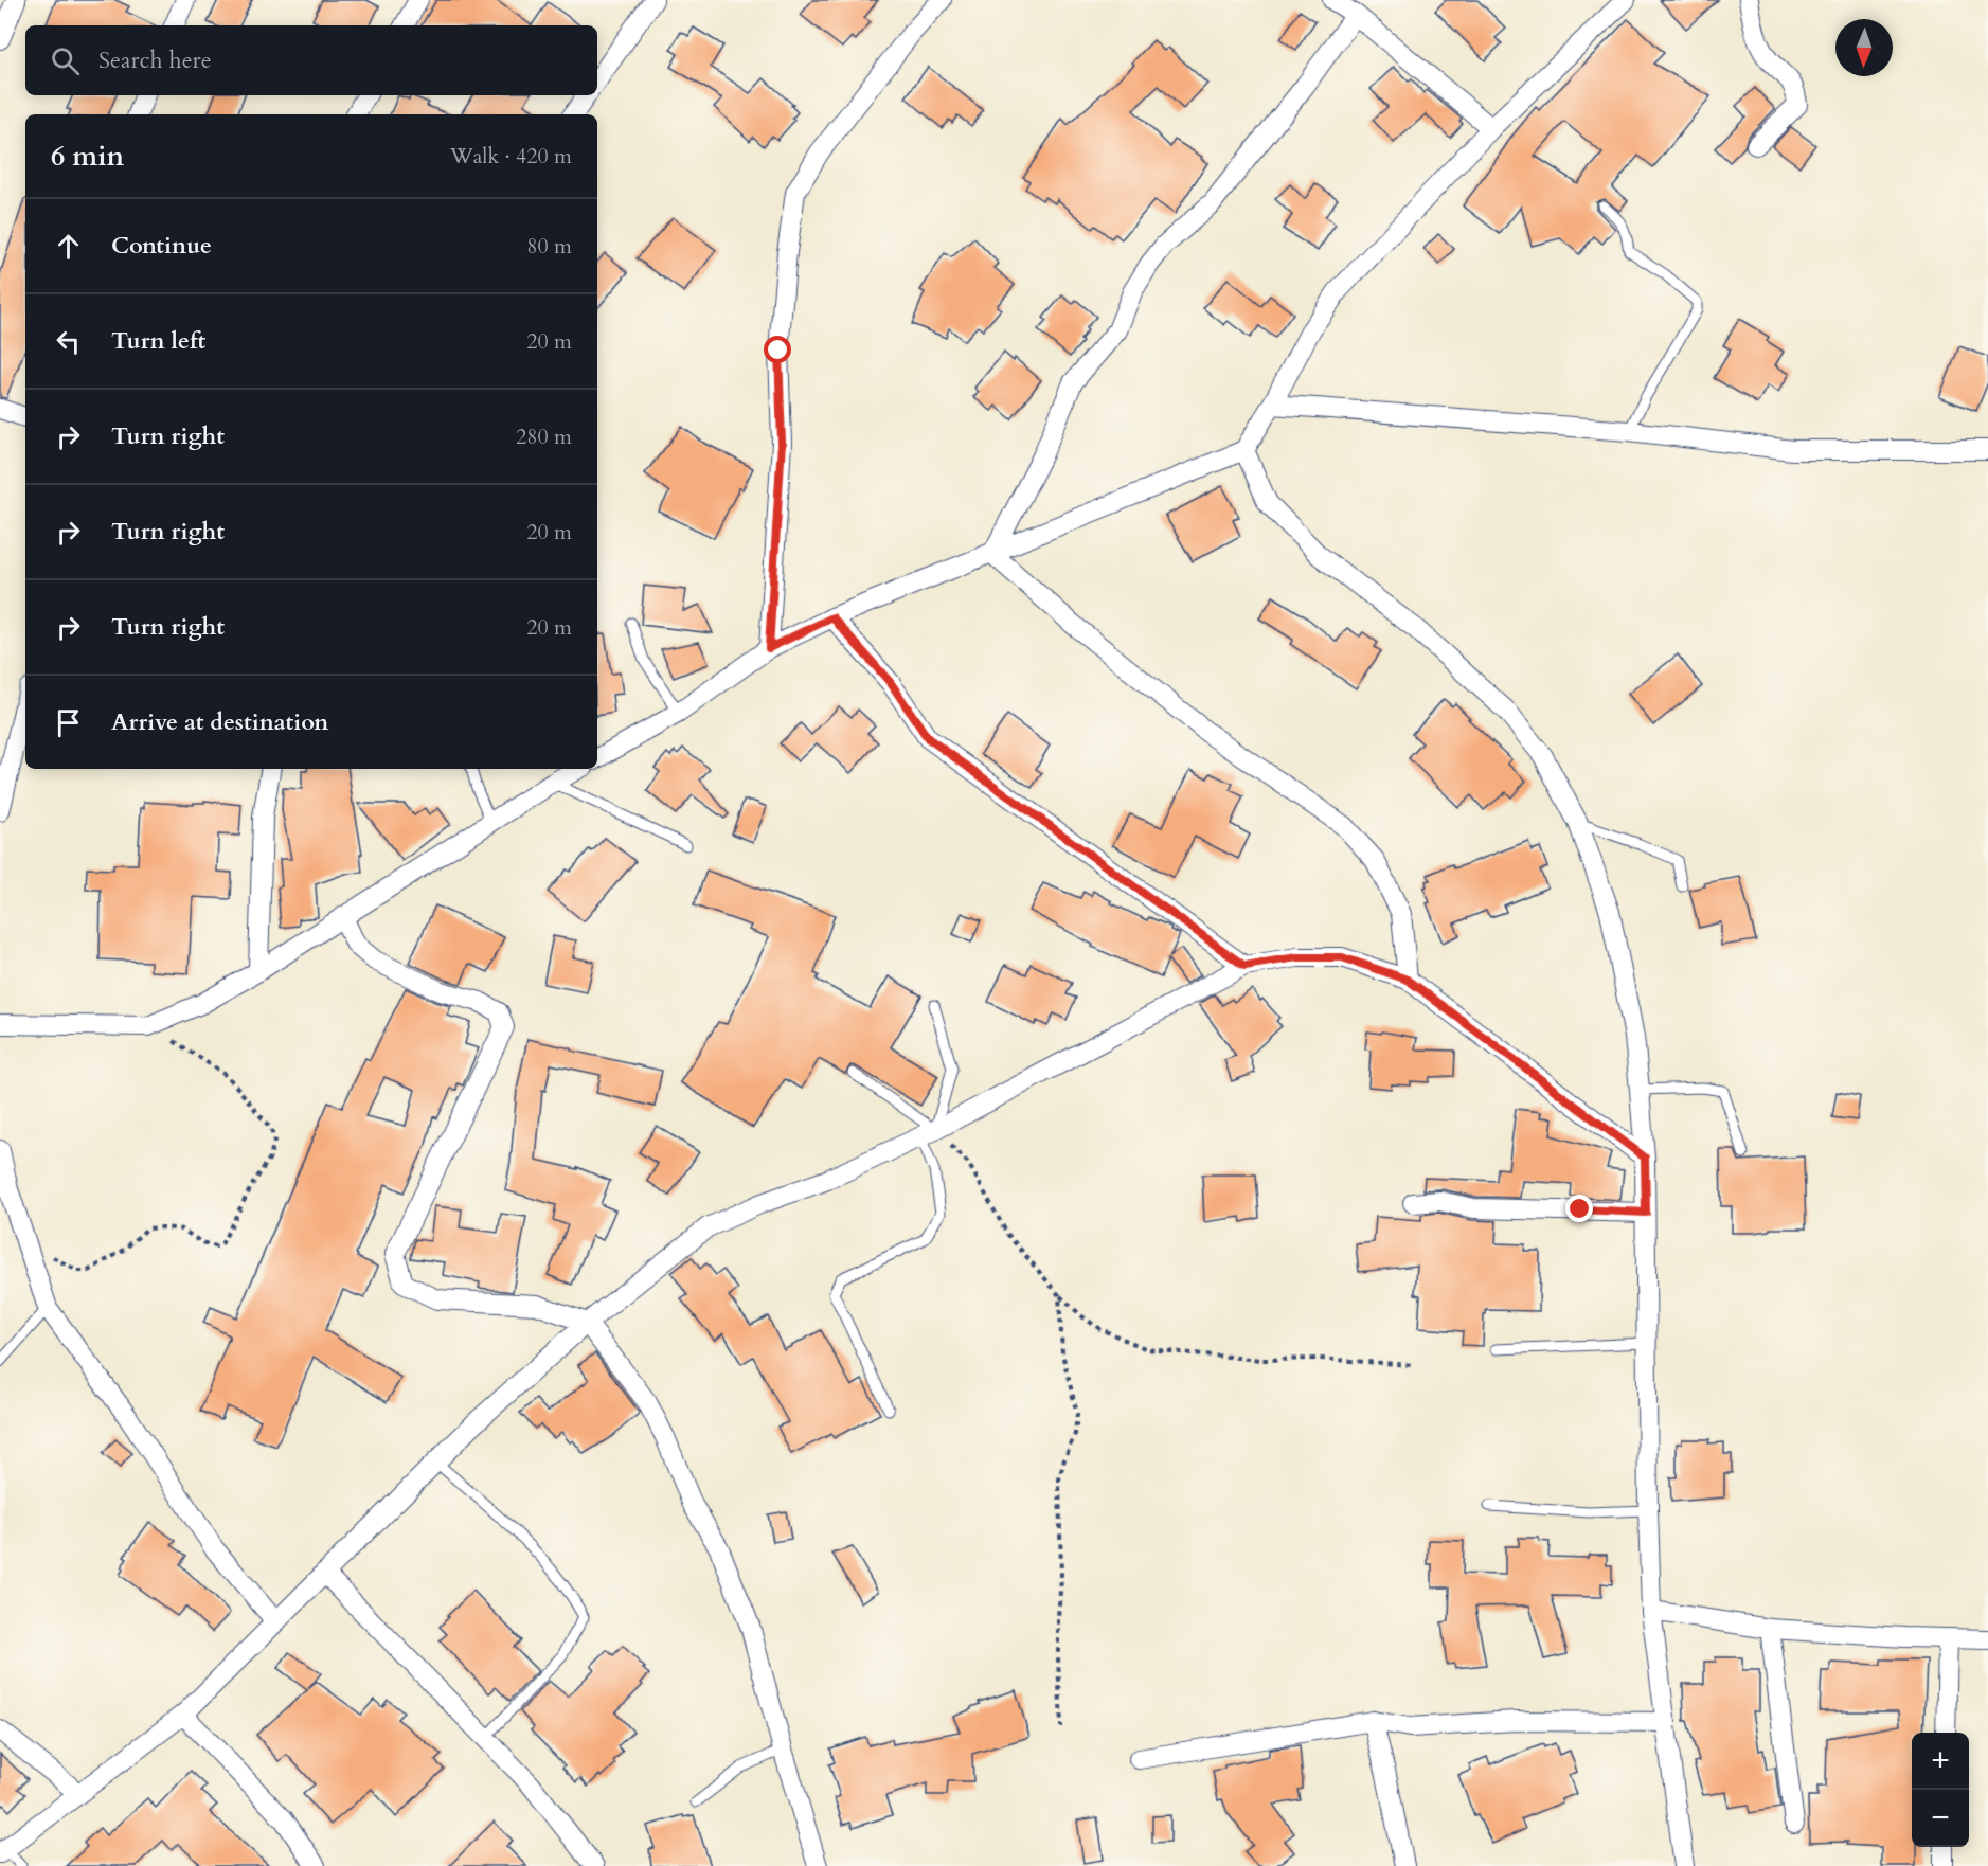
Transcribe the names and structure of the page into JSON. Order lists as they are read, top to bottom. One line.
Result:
{"north":"bottom","page":{"search":"Search here","heading":["6 min","Walk · 420 m"],"list":[["Continue","80 m"],["Turn left","20 m"],["Turn right","280 m"],["Turn right","20 m"],["Turn right","20 m"],"Arrive at destination"],"map_buttons":["+","−"]}}
